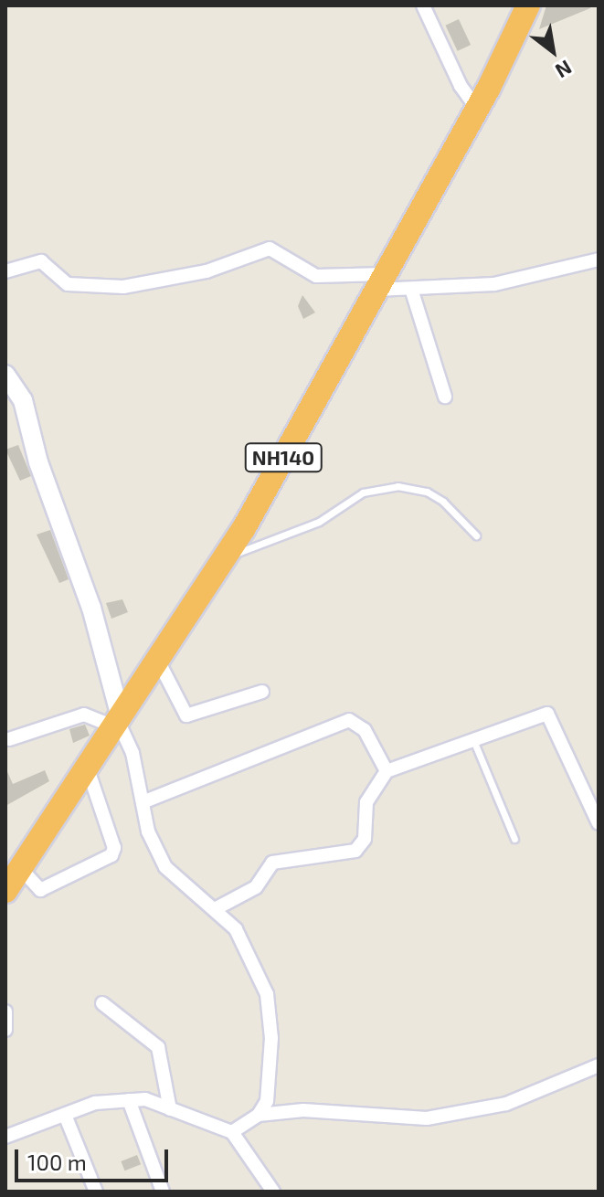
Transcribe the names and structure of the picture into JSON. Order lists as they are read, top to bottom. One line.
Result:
{"streets":{"highway":["NH140"]},"scale_bar":"100 m","north":"bottom right"}
